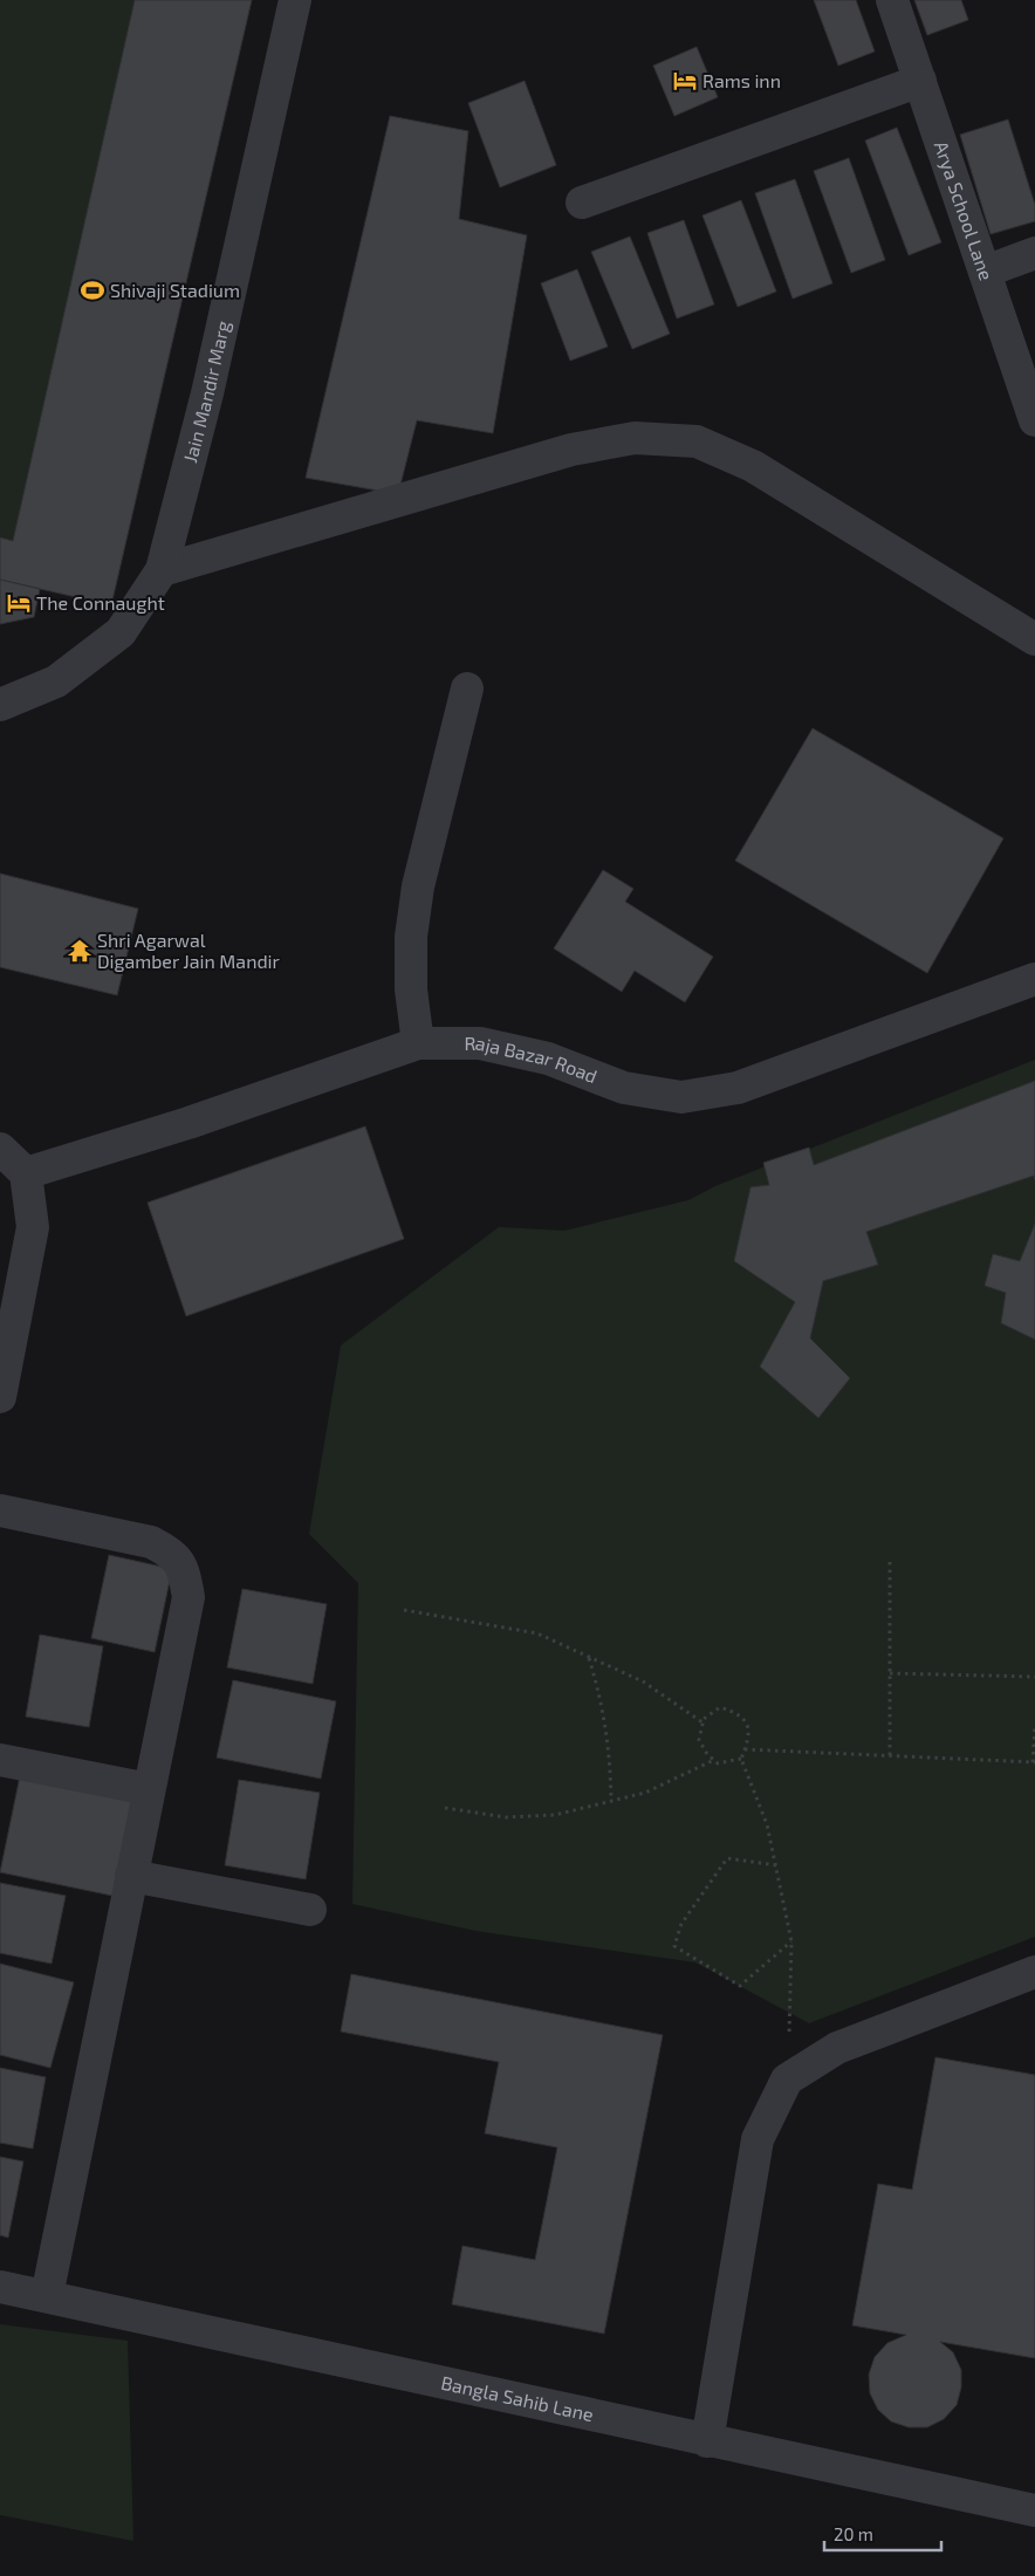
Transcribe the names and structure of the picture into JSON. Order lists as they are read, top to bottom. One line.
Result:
{"streets":{"street":["Arya School Lane","Jain Mandir Marg","Raja Bazar Road","Bangla Sahib Lane"]},"places":{"hotel":["Rams inn","The Connaught"],"sports":["Shivaji Stadium"],"temple":["Shri Agarwal Digamber Jain Mandir"]},"scale_bar":"20 m"}
